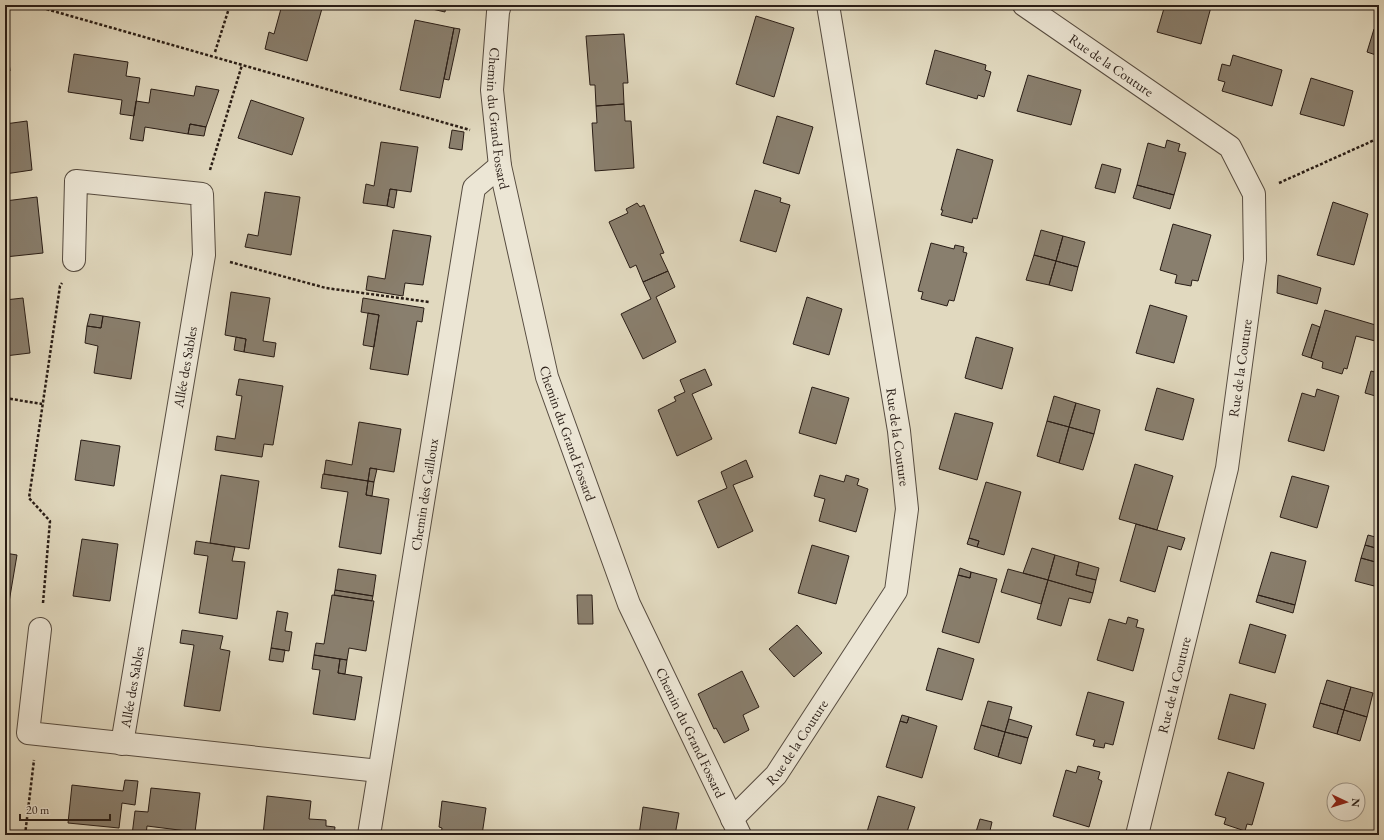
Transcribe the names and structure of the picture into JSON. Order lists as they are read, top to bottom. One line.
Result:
{"streets":{"street":["Rue de la Couture","Chemin du Grand Fossard","Allée des Sables","Chemin des Cailloux"]},"crossings":[["Rue de la Couture","Chemin du Grand Fossard"],["Chemin du Grand Fossard","Chemin des Cailloux"],["Allée des Sables","Chemin des Cailloux"]],"scale_bar":"20 m","north":"right"}
